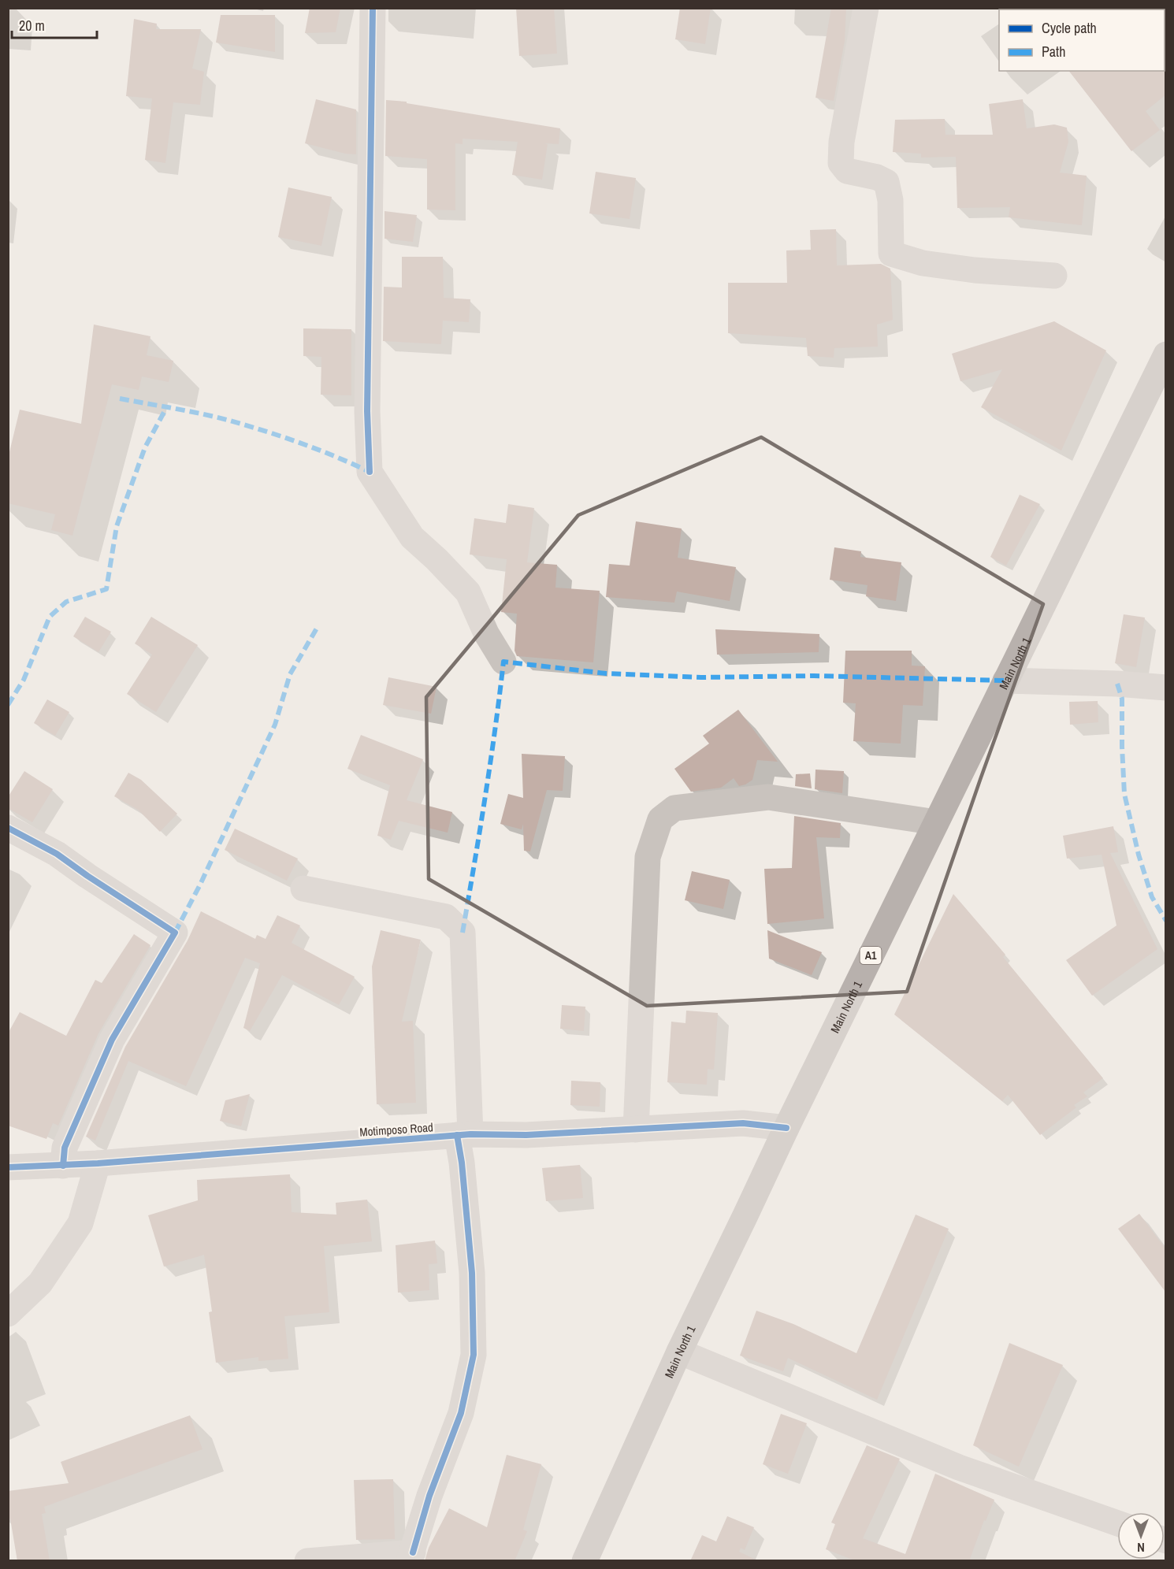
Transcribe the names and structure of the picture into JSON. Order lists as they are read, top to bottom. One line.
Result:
{"streets":{"main road":["Main North 1","A1"],"street":["Motimposo Road"]},"crossings":[["Main North 1","Motimposo Road"]],"legend":["Cycle path","Path"],"scale_bar":"20 m","north":"bottom"}
